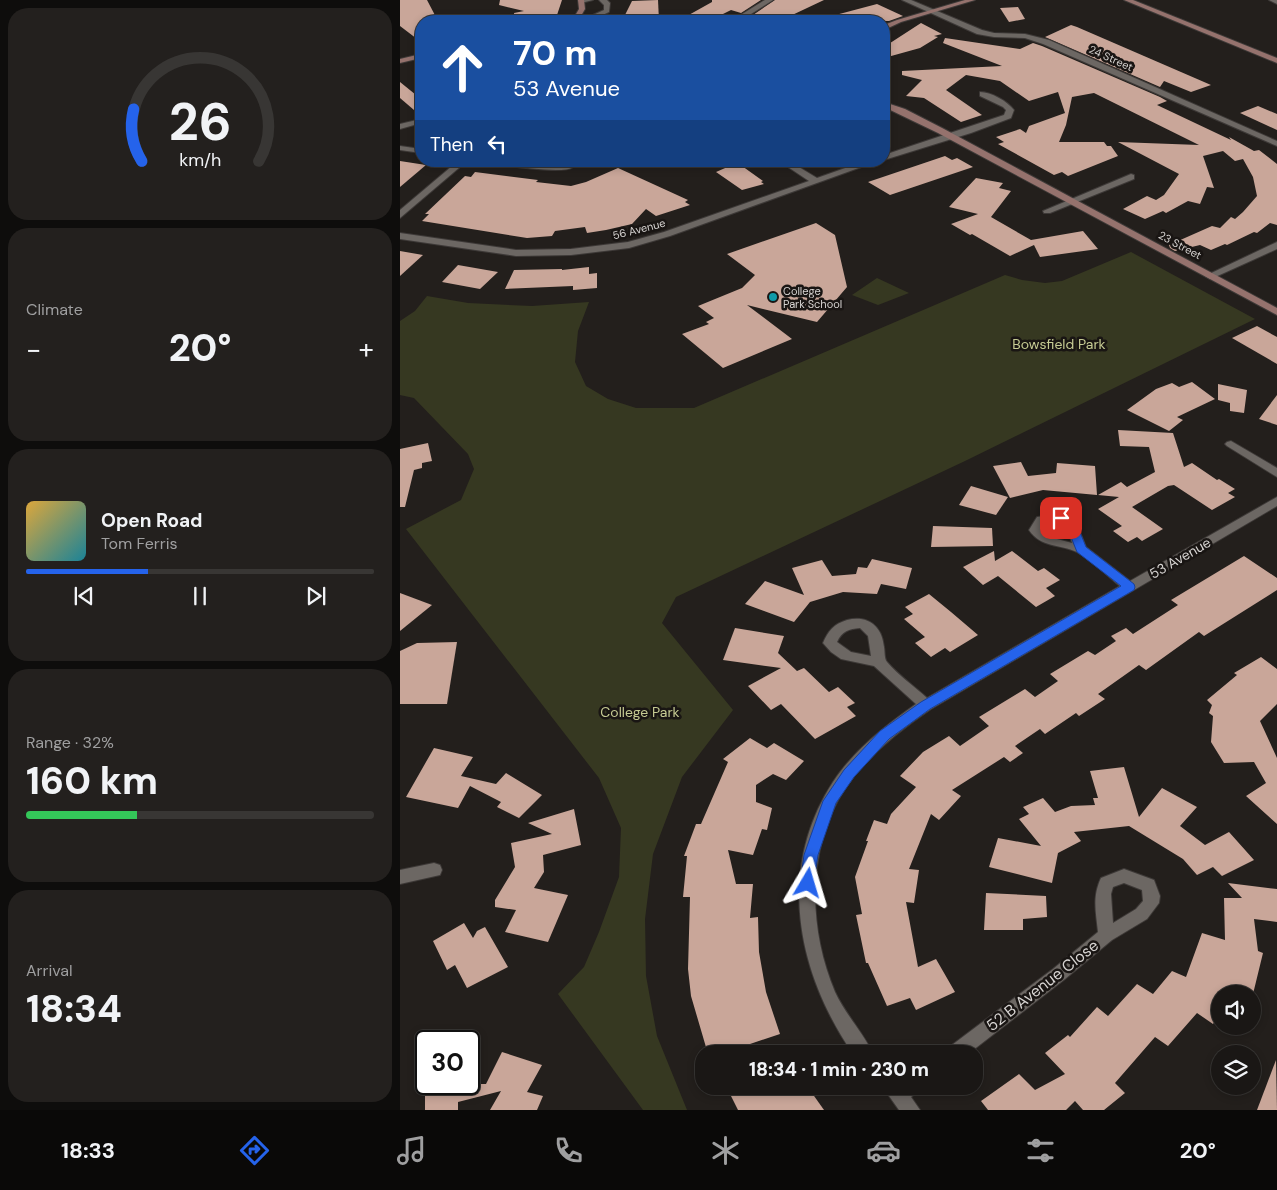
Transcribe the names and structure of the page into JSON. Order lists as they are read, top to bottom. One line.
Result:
{"streets":{"street":["24 Street","56 Avenue","23 Street","53 Avenue","52 B Avenue Close"]},"parks":["Bowsfield Park","College Park"],"places":["College Park School"],"page":{"turn":["70 m","53 Avenue"],"then":"Then","tile":["Climate",["Range · 32%","160 km"],["Arrival","18:34"]],"heat":["−","20°","+"],"song":["Open Road","Tom Ferris"],"limit":"30","trip":"18:34 · 1 min · 230 m","tabs":["18:33","20°"],"gauge":["26","km/h"]}}
